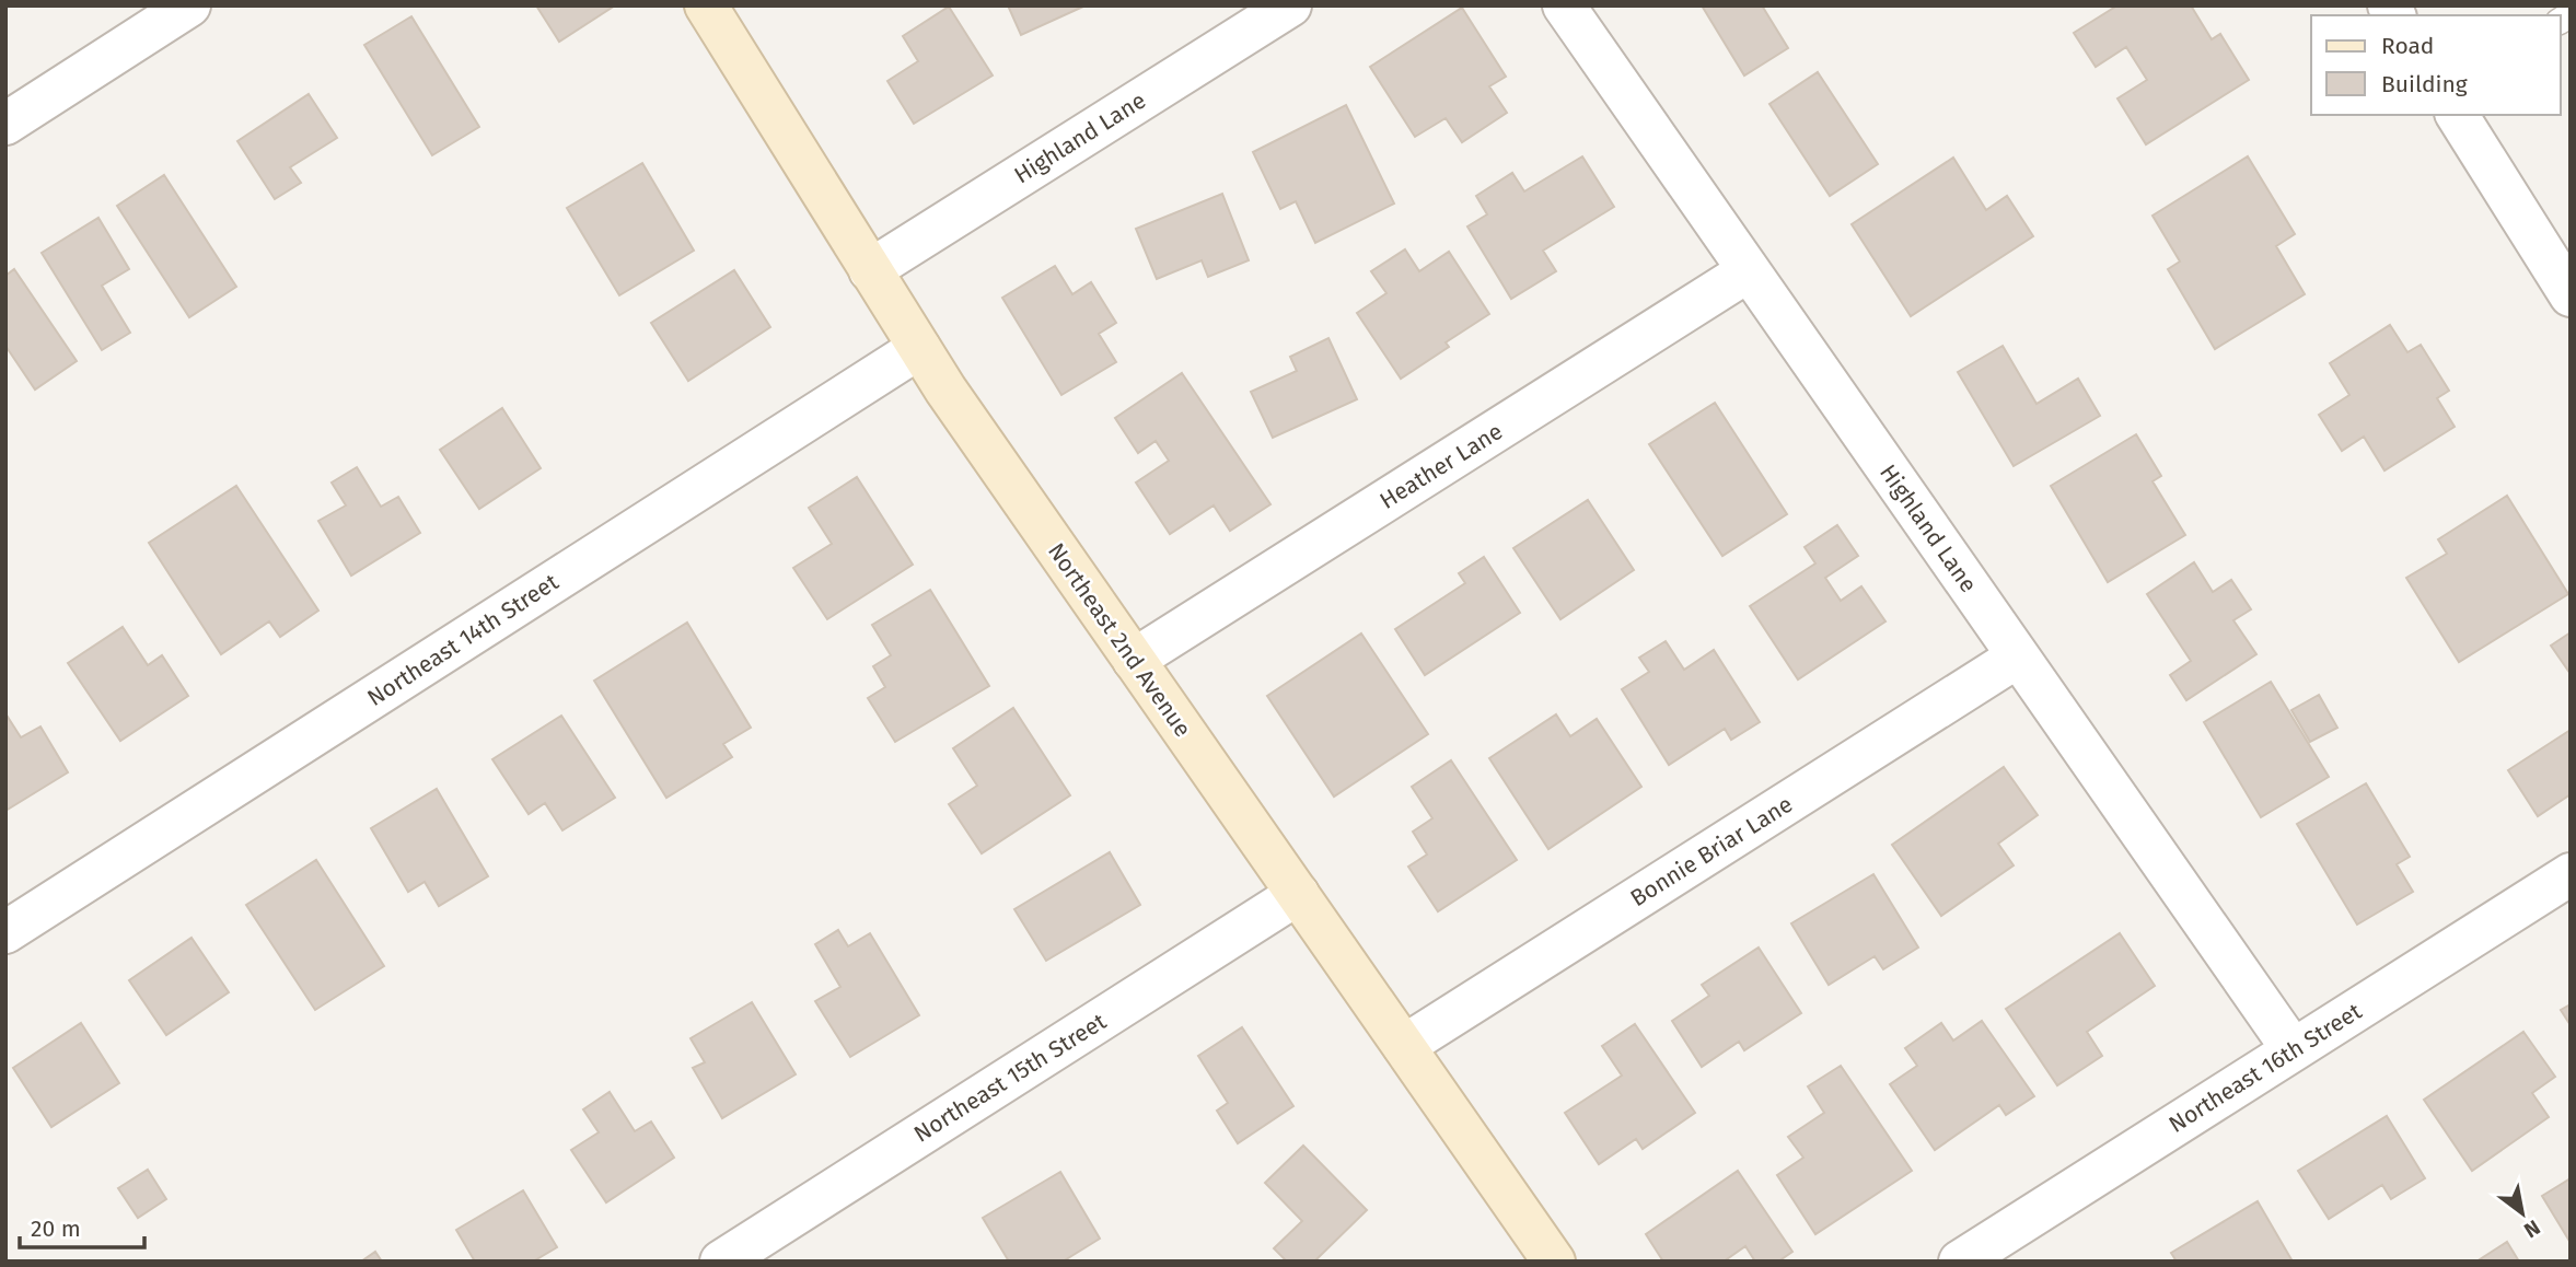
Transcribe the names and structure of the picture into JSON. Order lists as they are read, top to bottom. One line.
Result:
{"streets":{"street":["Highland Lane","Heather Lane","Northeast 14th Street","Northeast 2nd Avenue","Bonnie Briar Lane","Northeast 16th Street","Northeast 15th Street"]},"crossings":[["Highland Lane","Heather Lane"],["Highland Lane","Northeast 2nd Avenue"],["Highland Lane","Bonnie Briar Lane"],["Highland Lane","Northeast 16th Street"],["Heather Lane","Northeast 2nd Avenue"],["Northeast 14th Street","Northeast 2nd Avenue"],["Northeast 2nd Avenue","Bonnie Briar Lane"],["Northeast 2nd Avenue","Northeast 15th Street"]],"legend":["Road","Building"],"scale_bar":"20 m","north":"bottom right"}
